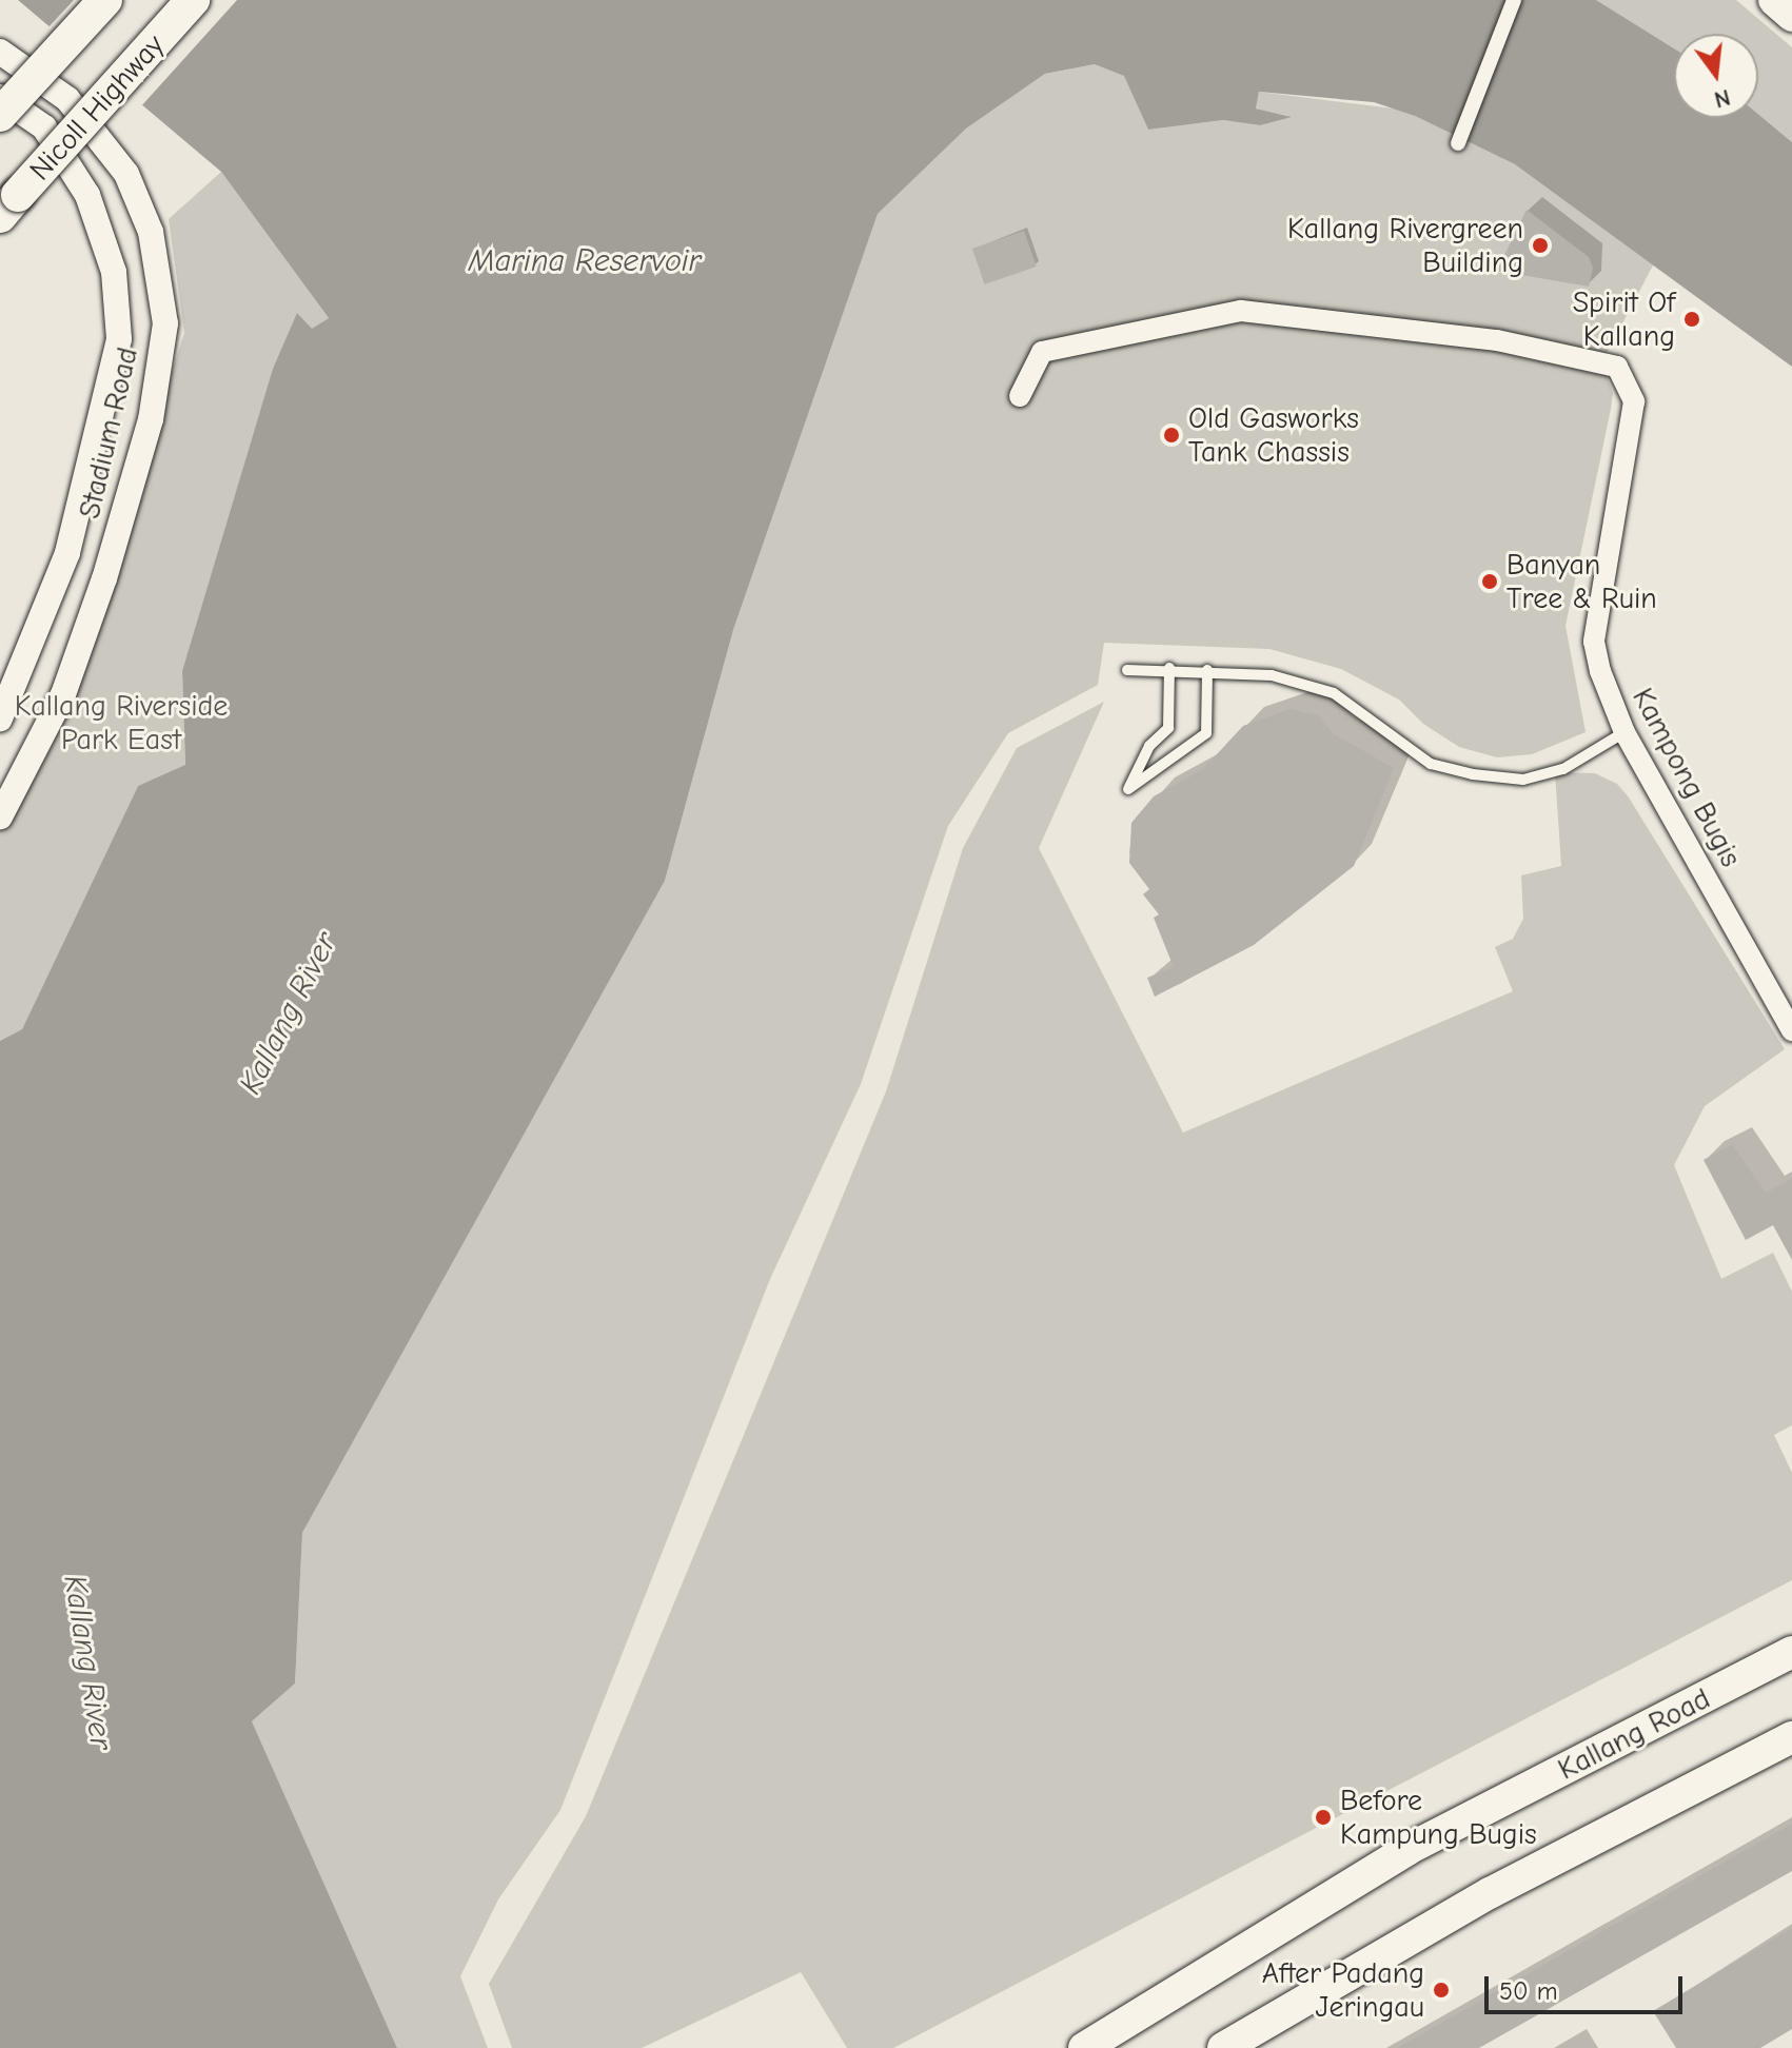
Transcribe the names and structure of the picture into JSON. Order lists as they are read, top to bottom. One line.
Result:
{"streets":{"highway":["Nicoll Highway"],"main road":["Kallang Road"],"street":["Stadium Road","Kampong Bugis"]},"water":["Marina Reservoir","Kallang River"],"parks":["Kallang Riverside Park East"],"places":["Kallang Rivergreen Building","Spirit Of Kallang","Old Gasworks Tank Chassis","Banyan Tree & Ruin","Before Kampung Bugis","After Padang Jeringau"],"scale_bar":"50 m","north":"bottom"}
